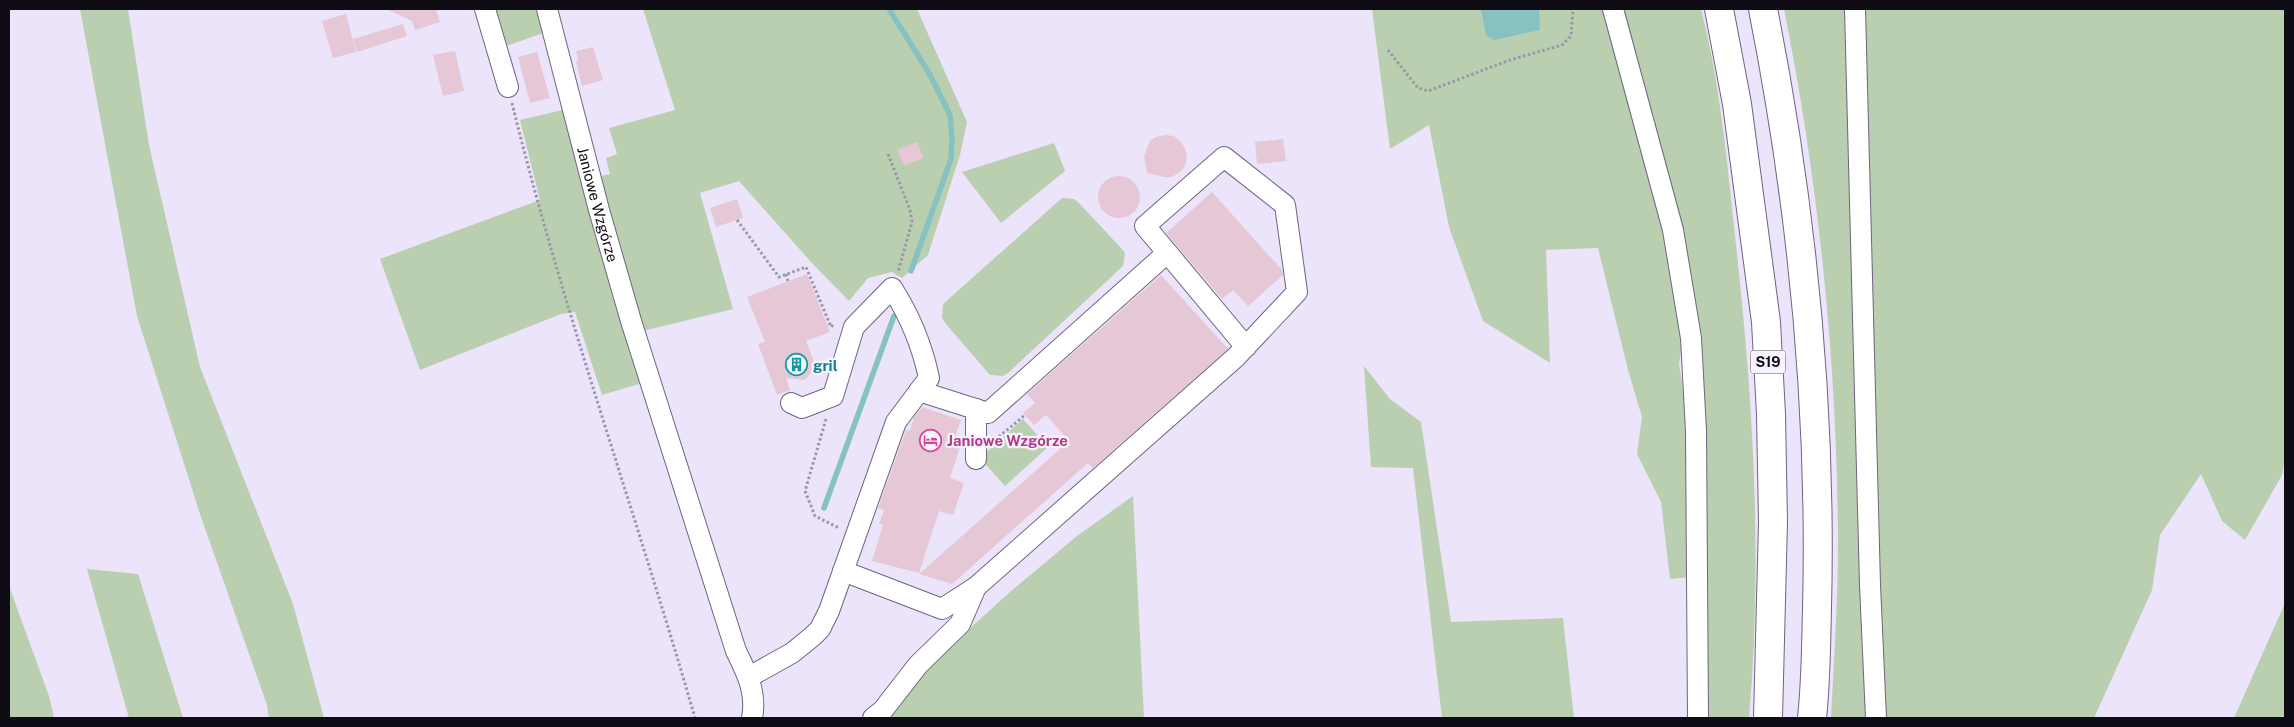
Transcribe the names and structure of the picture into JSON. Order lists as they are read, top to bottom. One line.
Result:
{"streets":{"highway":["S19"],"street":["Janiowe Wzgórze"]},"places":{"building":["gril"],"hotel":["Janiowe Wzgórze"]}}
